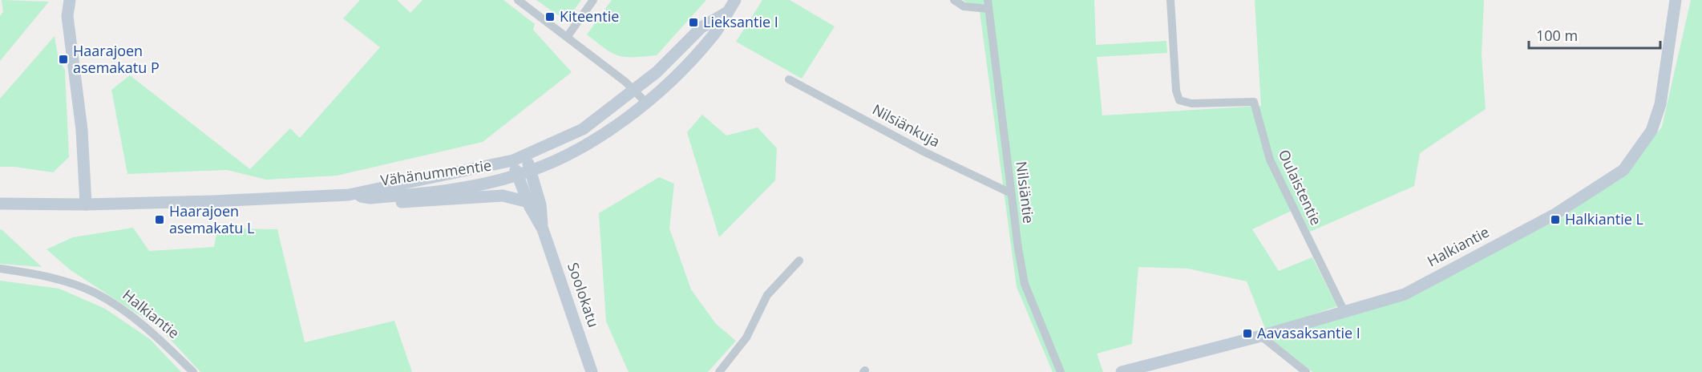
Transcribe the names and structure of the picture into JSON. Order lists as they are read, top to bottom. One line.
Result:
{"streets":{"main road":["Vähänummentie","Halkiantie","Soolokatu"],"street":["Nilsiänkuja","Oulaistentie","Nilsiäntie"]},"crossings":[["Nilsiänkuja","Nilsiäntie"],["Vähänummentie","Soolokatu"],["Oulaistentie","Halkiantie"]],"places":{"transit":["Kiteentie","Lieksantie I","Haarajoen asemakatu P","Haarajoen asemakatu L","Halkiantie L","Aavasaksantie I"]},"scale_bar":"100 m"}
